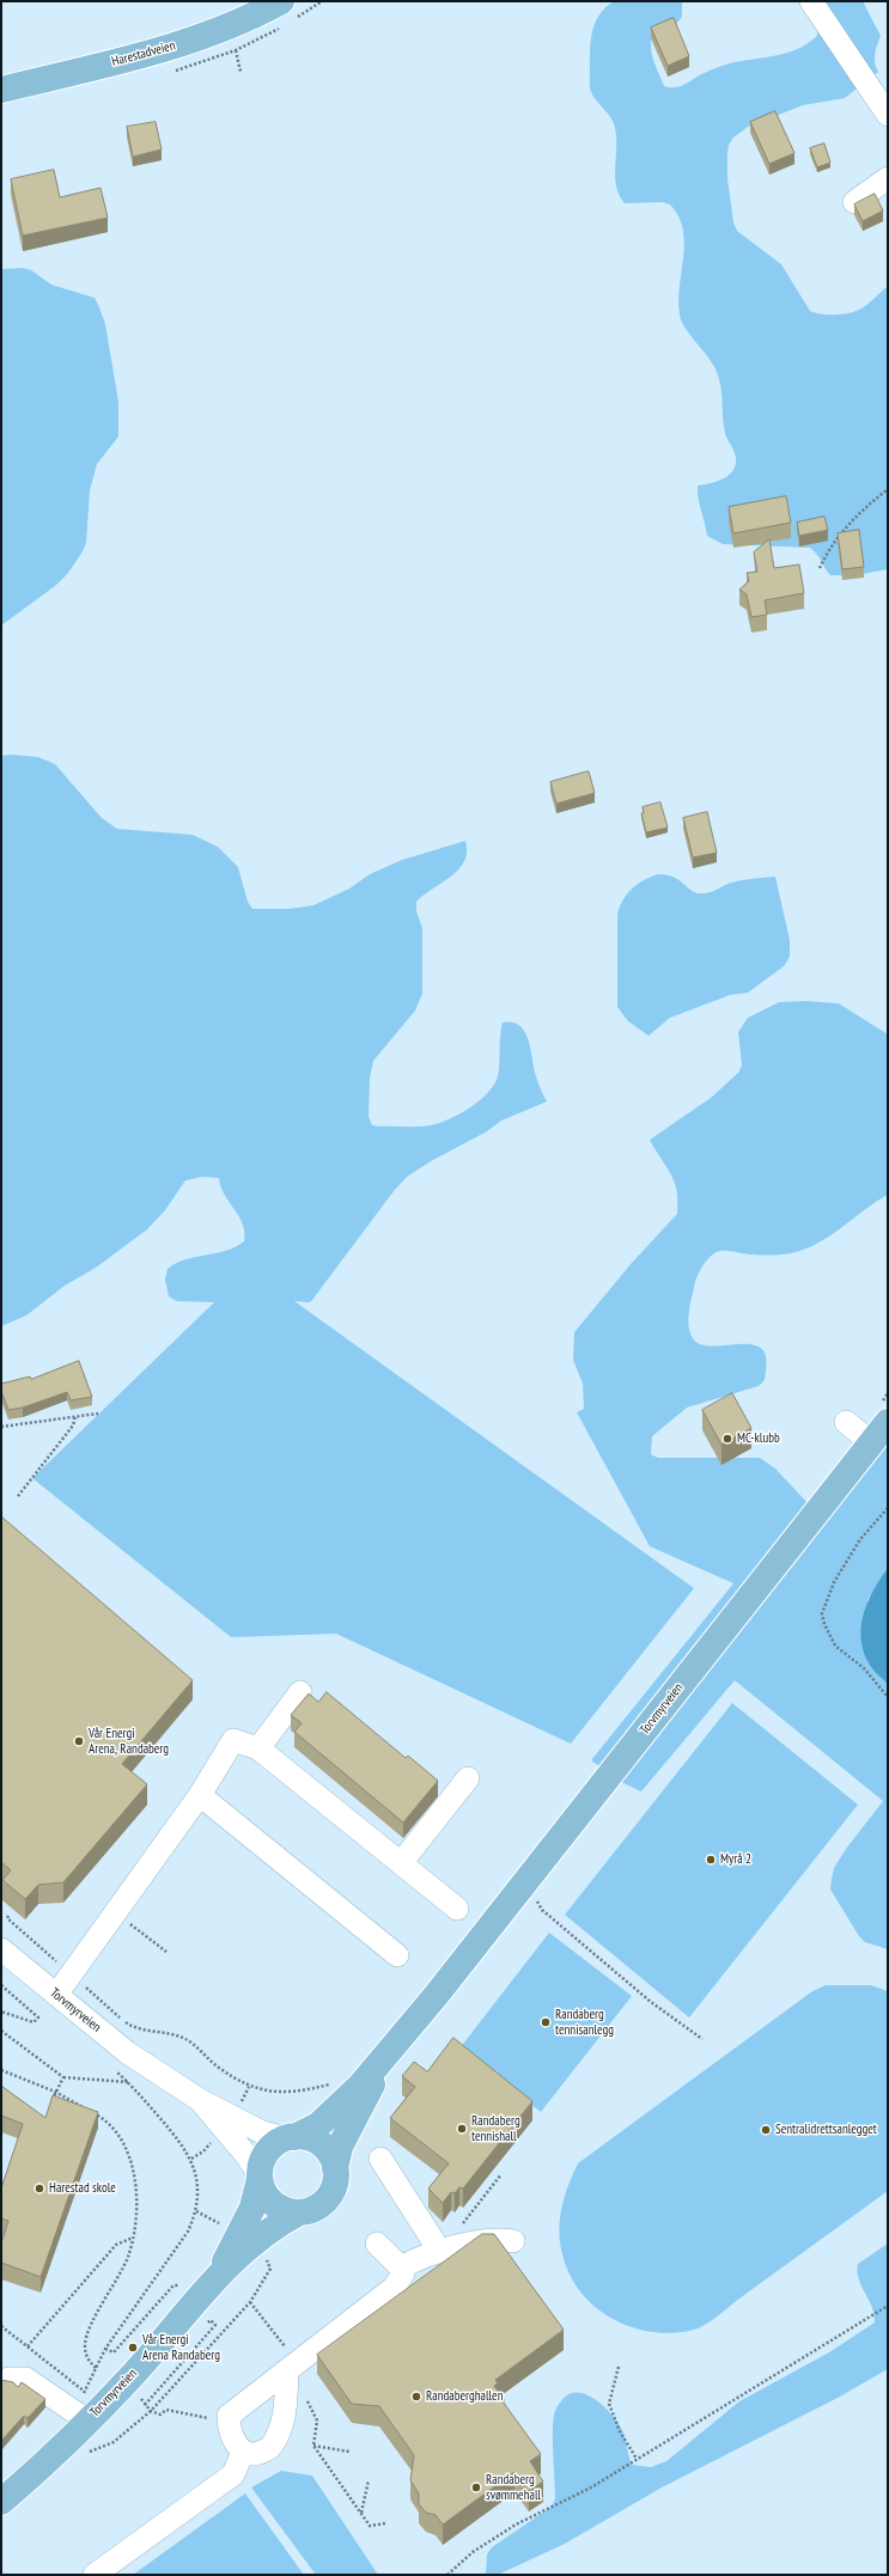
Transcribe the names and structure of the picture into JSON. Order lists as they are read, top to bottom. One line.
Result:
{"streets":{"main road":["Harestadveien","Torvmyrveien"]},"places":["MC-klubb","Vår Energi Arena, Randaberg","Myrå 2","Randaberg tennisanlegg","Randaberg tennishall","Sentralidrettsanlegget","Harestad skole","Vår Energi Arena Randaberg","Randaberghallen","Randaberg svømmehall"]}
